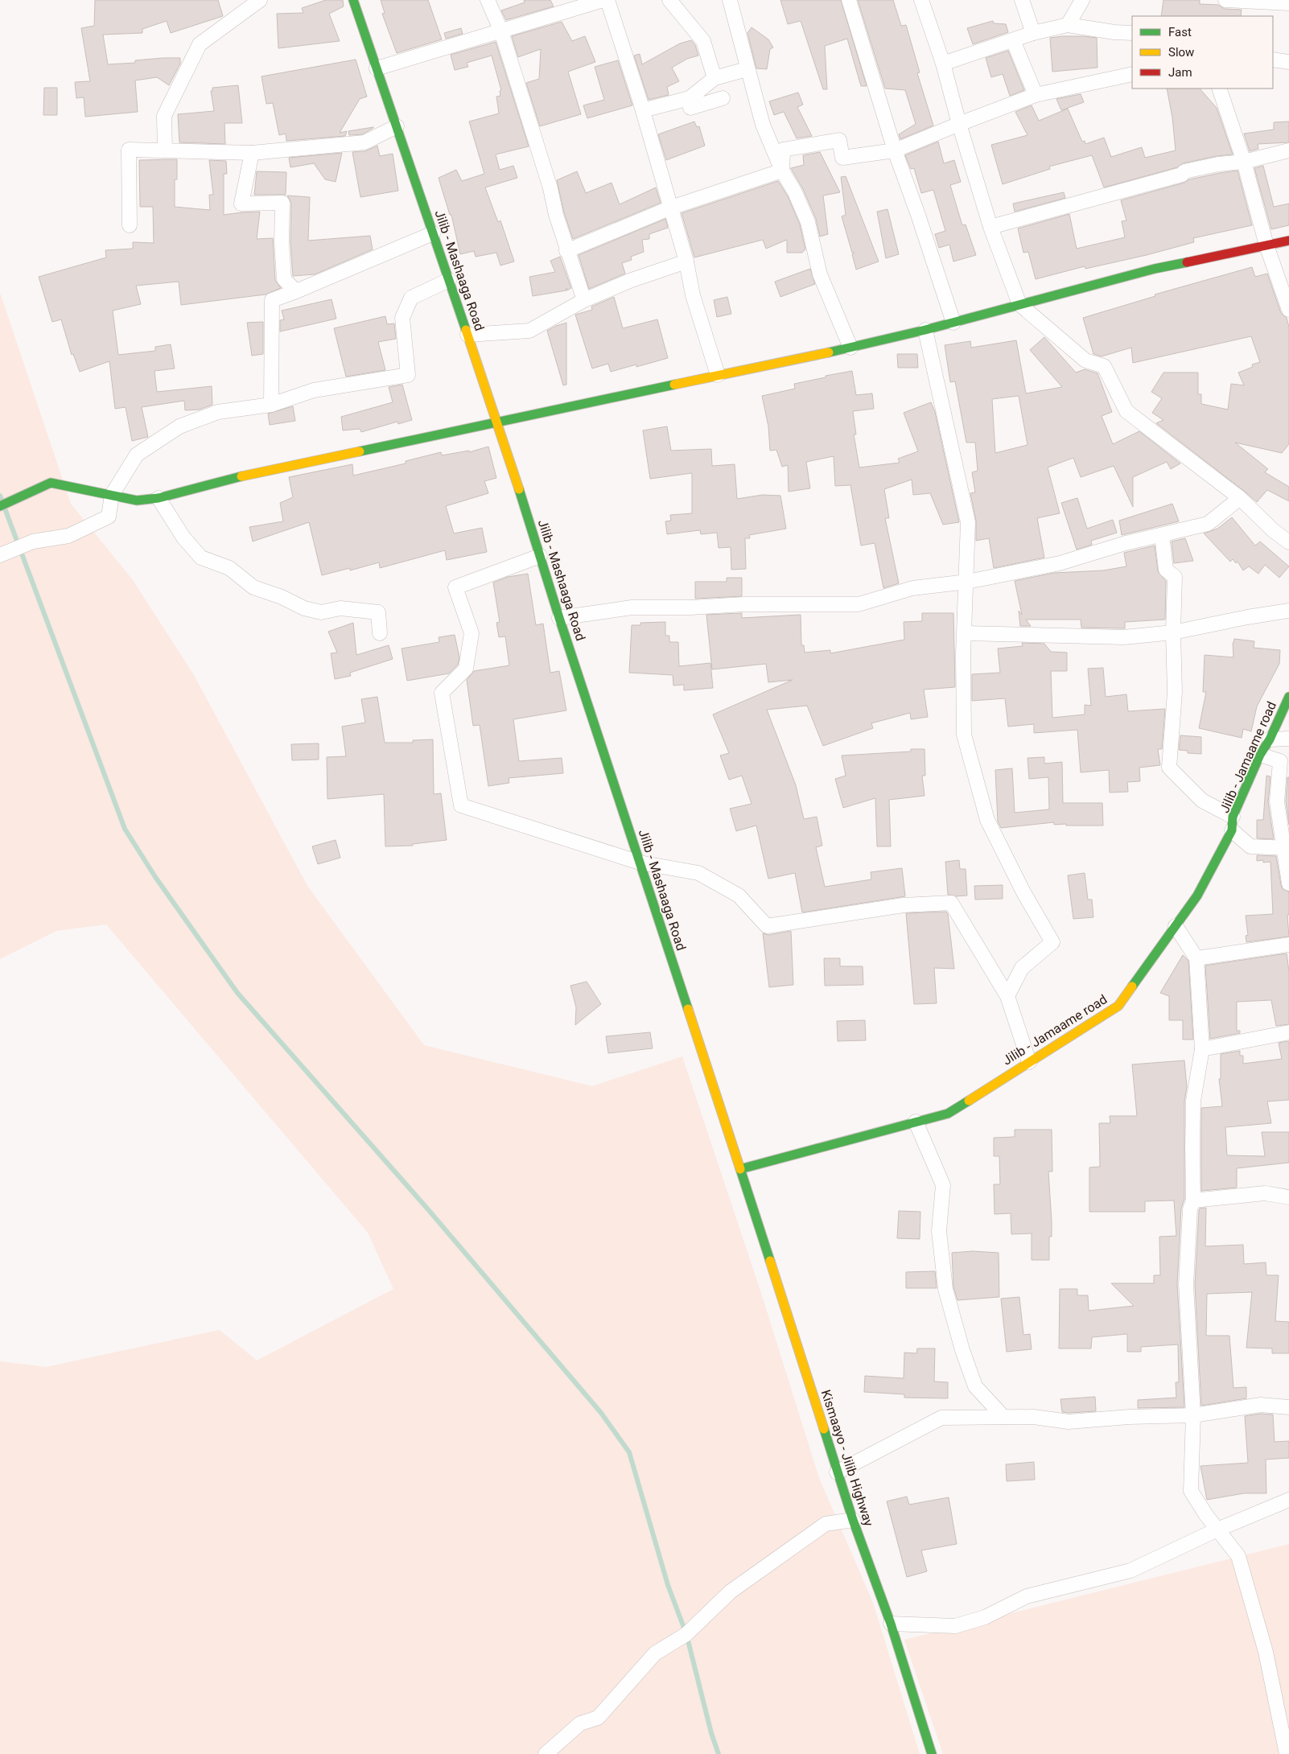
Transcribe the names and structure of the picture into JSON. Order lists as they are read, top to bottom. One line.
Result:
{"streets":{"main road":["Jilib - Mashaaga Road","Jilib - Jamaame road","Kismaayo - Jilib Highway"]},"crossings":[["Jilib - Mashaaga Road","Jilib - Jamaame road"],["Jilib - Mashaaga Road","Kismaayo - Jilib Highway"],["Jilib - Jamaame road","Kismaayo - Jilib Highway"]],"legend":["Fast","Slow","Jam"]}
